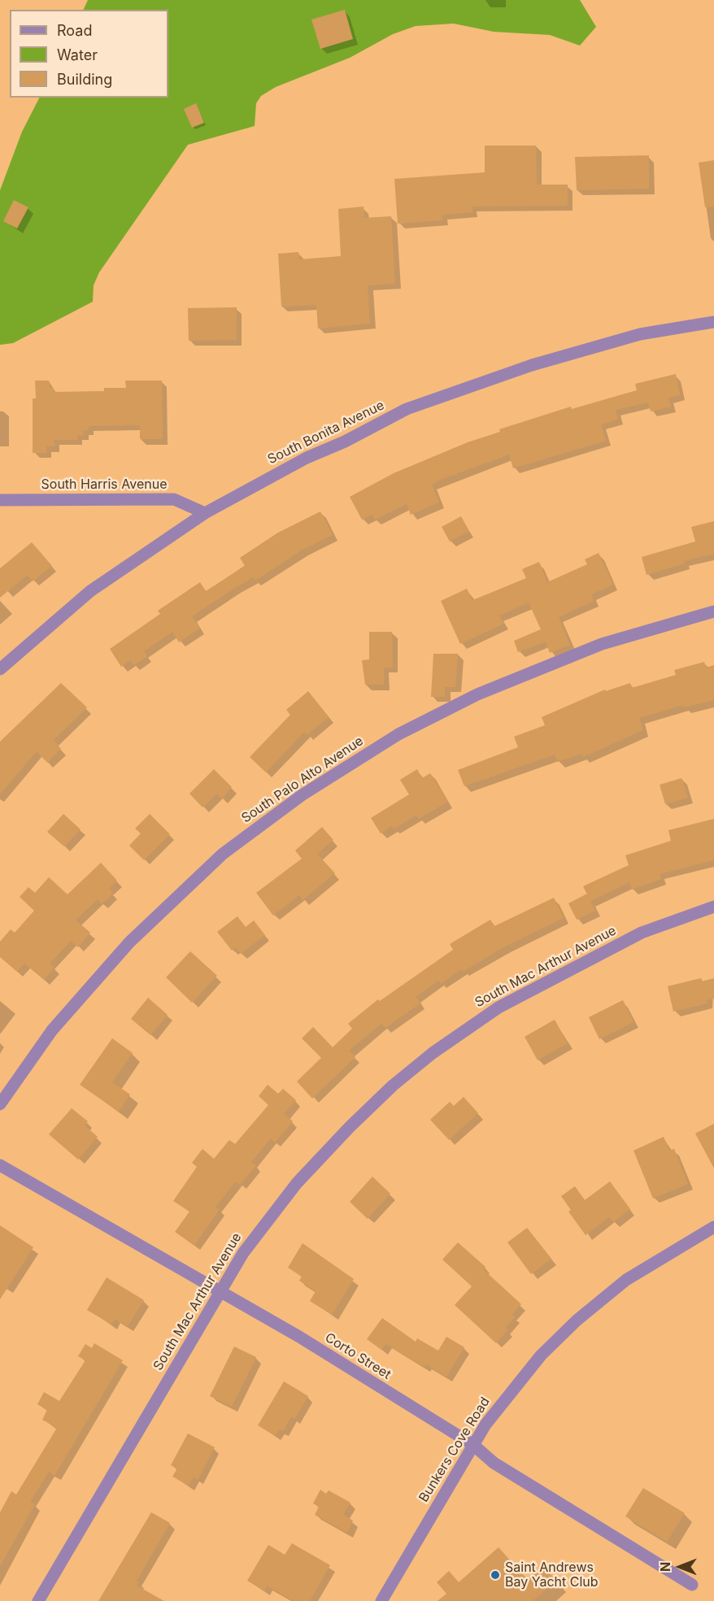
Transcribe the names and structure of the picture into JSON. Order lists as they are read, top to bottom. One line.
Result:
{"streets":{"street":["South Bonita Avenue","South Harris Avenue","South Palo Alto Avenue","South Mac Arthur Avenue","Corto Street","Bunkers Cove Road"]},"crossings":[["South Bonita Avenue","South Harris Avenue"],["South Mac Arthur Avenue","Corto Street"],["Corto Street","Bunkers Cove Road"]],"places":["Saint Andrews Bay Yacht Club"],"legend":["Road","Water","Building"],"north":"left"}
